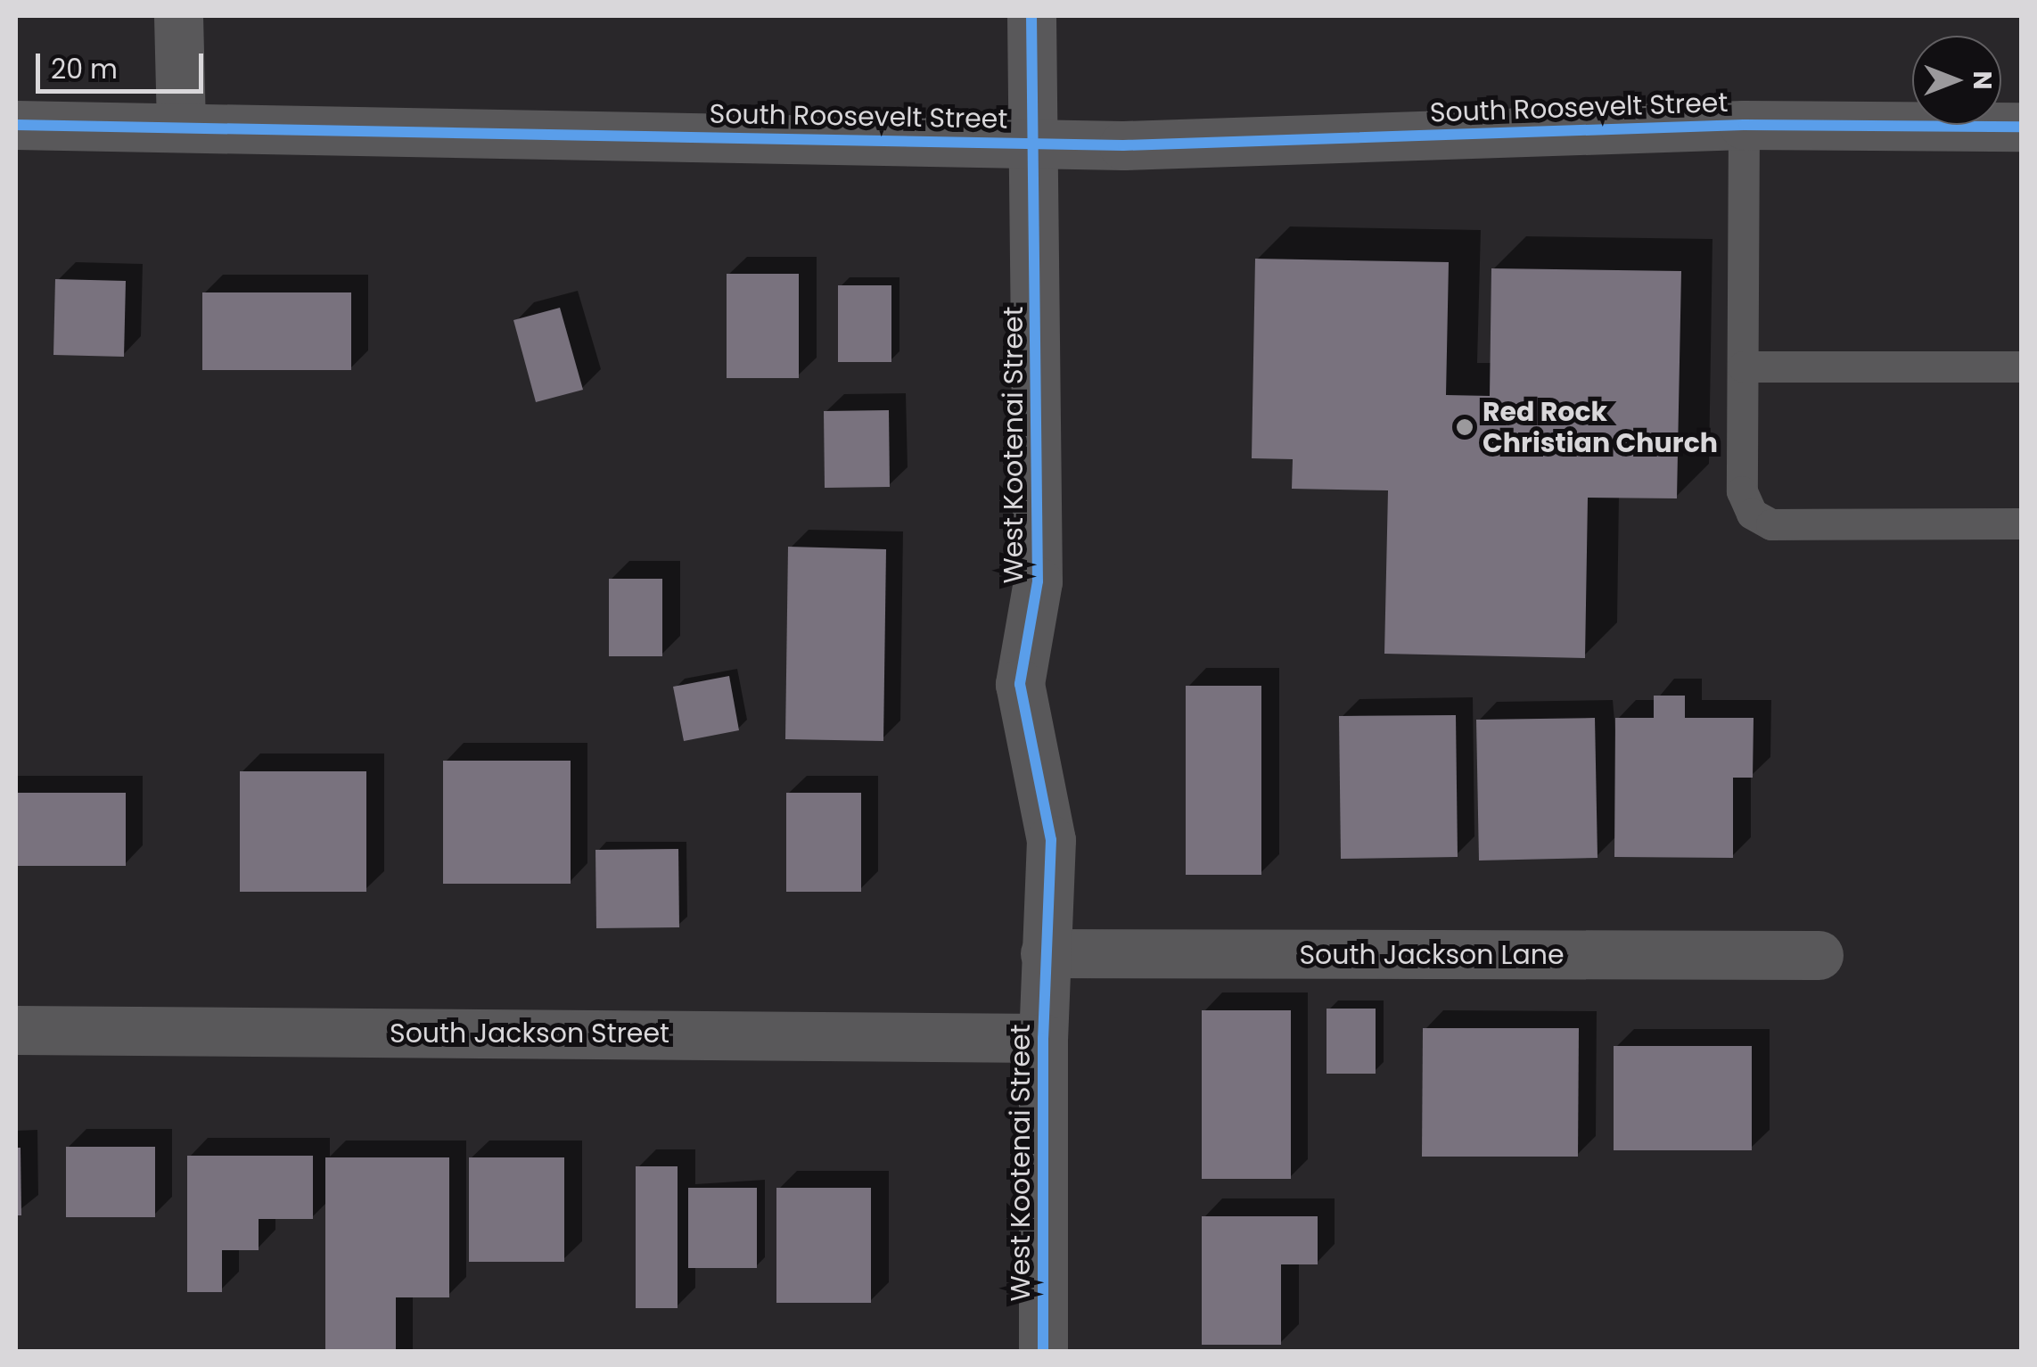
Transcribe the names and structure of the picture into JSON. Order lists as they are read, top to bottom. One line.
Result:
{"streets":{"street":["South Roosevelt Street","West Kootenai Street","South Jackson Lane","South Jackson Street"]},"crossings":[["South Roosevelt Street","West Kootenai Street"],["West Kootenai Street","South Jackson Lane"],["West Kootenai Street","South Jackson Street"]],"places":["Red Rock Christian Church"],"scale_bar":"20 m","north":"right"}
